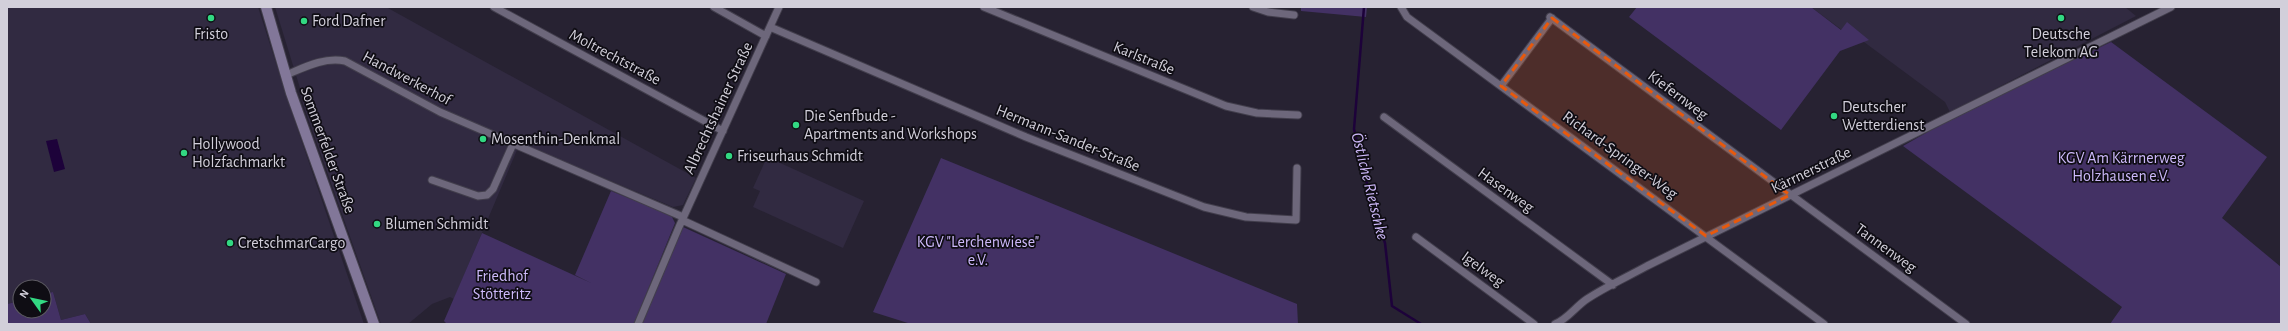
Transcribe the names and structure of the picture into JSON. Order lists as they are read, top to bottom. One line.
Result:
{"streets":{"main road":["Sommerfelder Straße"],"street":["Moltrechtstraße","Karlstraße","Handwerkerhof","Kiefernweg","Albrechtshainer Straße","Hermann-Sander-Straße","Richard-Springer-Weg","Kärrnerstraße","Hasenweg","Tannenweg","Igelweg"]},"crossings":[["Moltrechtstraße","Albrechtshainer Straße"],["Handwerkerhof","Albrechtshainer Straße"],["Handwerkerhof","Sommerfelder Straße"],["Kiefernweg","Richard-Springer-Weg"],["Kiefernweg","Kärrnerstraße"],["Kiefernweg","Tannenweg"],["Albrechtshainer Straße","Hermann-Sander-Straße"],["Richard-Springer-Weg","Kärrnerstraße"],["Kärrnerstraße","Hasenweg"],["Kärrnerstraße","Tannenweg"]],"water":["Östliche Rietschke"],"parks":["KGV Am Kärrnerweg Holzhausen e.V.","KGV \"Lerchenwiese\" e.V.","Friedhof Stötteritz"],"places":["Fristo","Deutsche Telekom AG","Ford Dafner","Deutscher Wetterdienst","Die Senfbude - Apartments and Workshops","Mosenthin-Denkmal","Hollywood Holzfachmarkt","Friseurhaus Schmidt","Blumen Schmidt","CretschmarCargo"],"north":"top left"}
